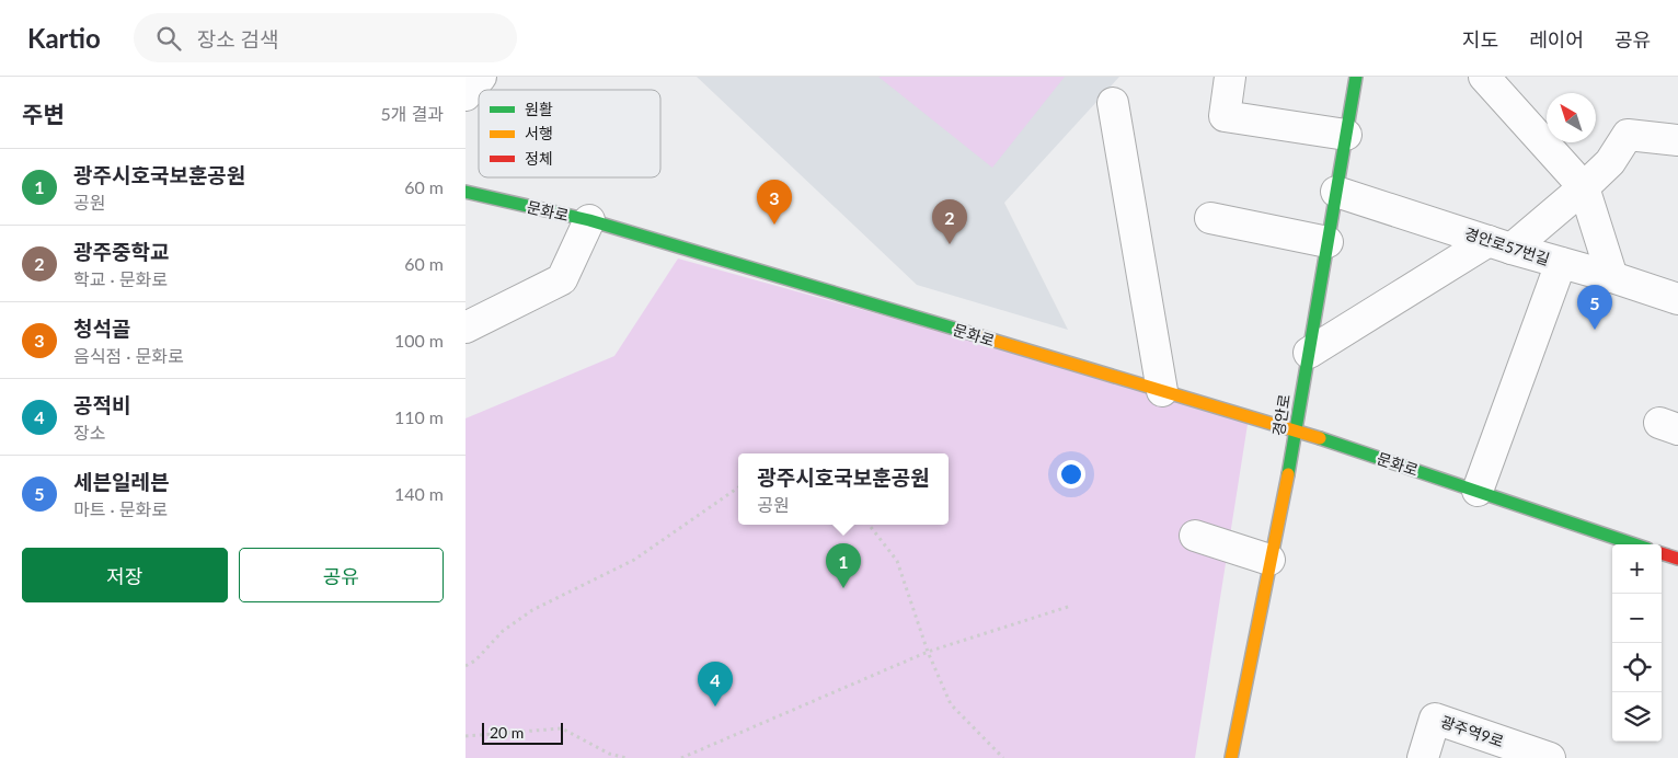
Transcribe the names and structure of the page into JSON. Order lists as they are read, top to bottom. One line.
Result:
{"streets":{"street":["문화로","경안로57번길","경안로","광주역9로"]},"crossings":[["문화로","경안로"],["경안로57번길","경안로"]],"legend":["원활","서행","정체"],"scale_bar":"20 m","north":"top left","page":{"header":"Kartio","search":"장소 검색","nav":["지도","레이어","공유"],"heading":["주변","5개 결과"],"list":[{"mark":"1","name":"광주시호국보훈공원","note":"공원","value":"60 m"},{"mark":"2","name":"광주중학교","note":"학교 · 문화로","value":"60 m"},{"mark":"3","name":"청석골","note":"음식점 · 문화로","value":"100 m"},{"mark":"4","name":"공적비","note":"장소","value":"110 m"},{"mark":"5","name":"세븐일레븐","note":"마트 · 문화로","value":"140 m"}],"pins":["3","2","5","1","4"],"popup":["광주시호국보훈공원","공원"],"buttons":["저장","공유"],"map_buttons":["+","−"],"scale":"20 m"}}
